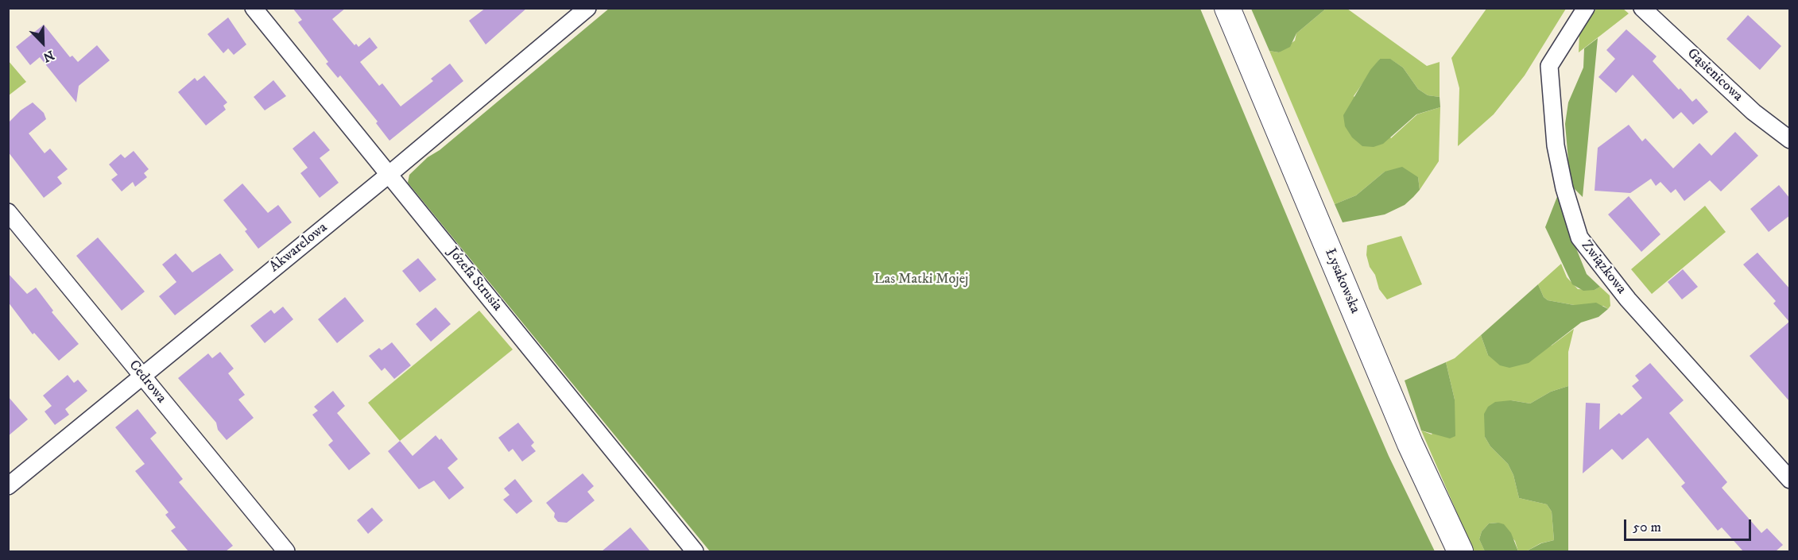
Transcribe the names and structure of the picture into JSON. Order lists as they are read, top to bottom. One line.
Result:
{"streets":{"street":["Gąsienicowa","Akwarelowa","Związkowa","Józefa Strusia","Łysakowska","Cedrowa"]},"crossings":[["Akwarelowa","Józefa Strusia"],["Akwarelowa","Cedrowa"]],"parks":["Las Matki Mojej"],"scale_bar":"50 m","north":"bottom right"}
